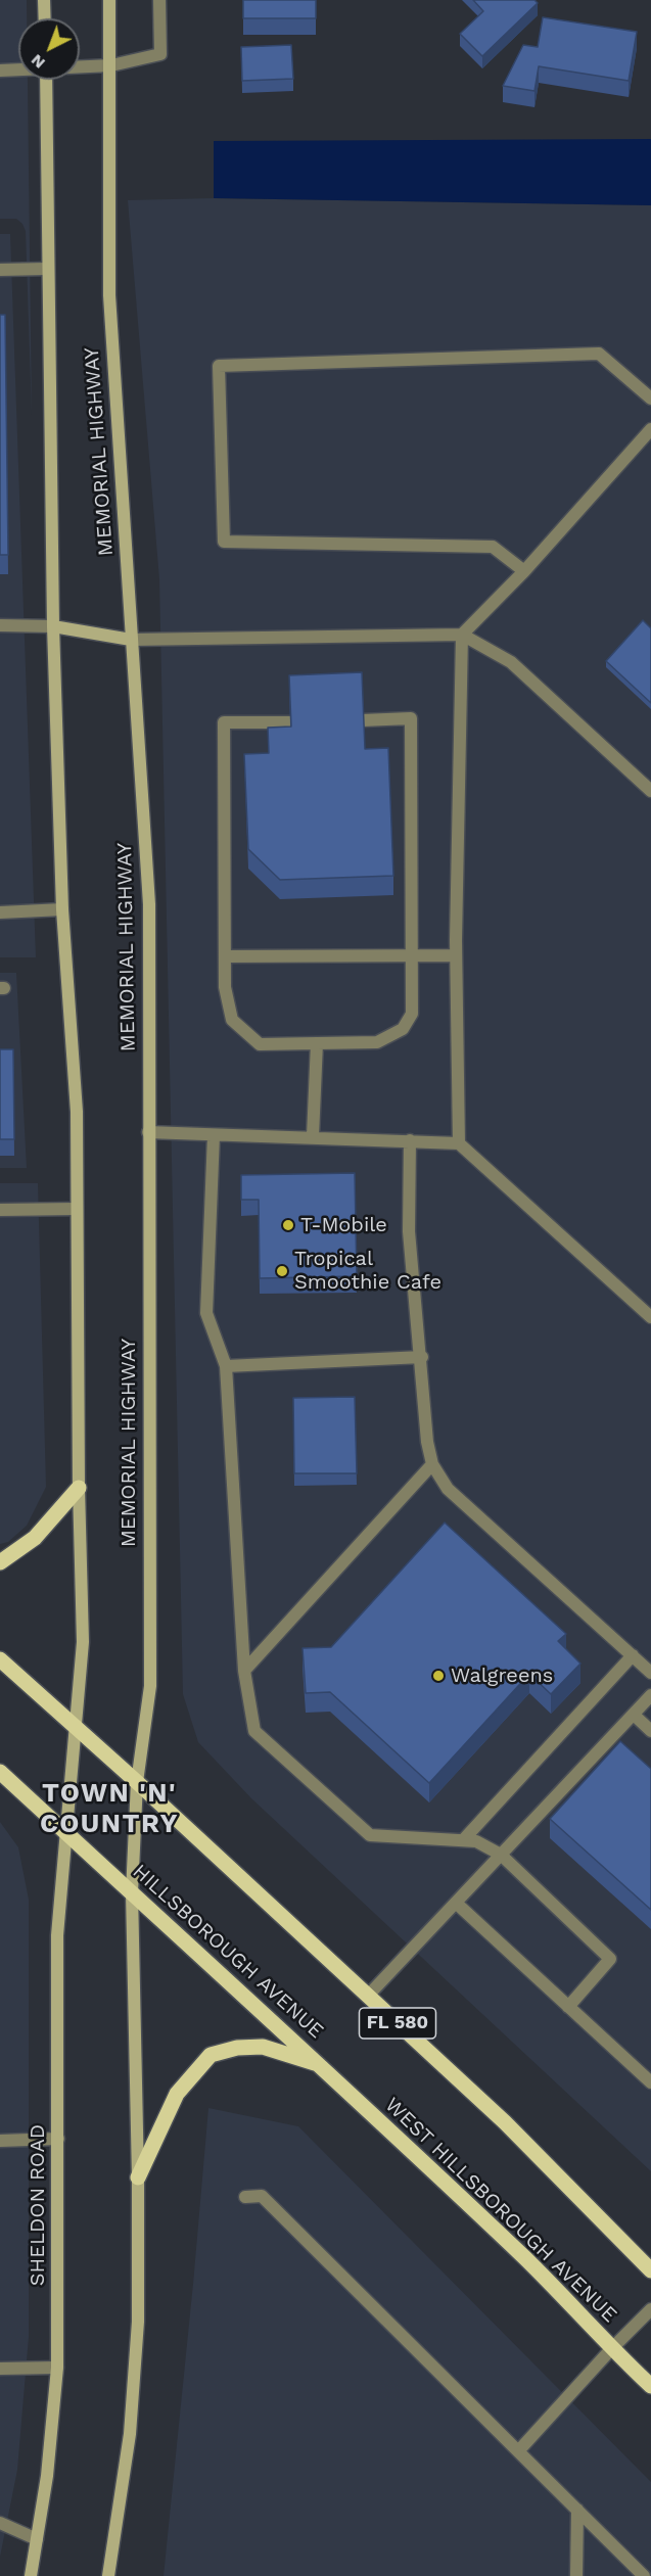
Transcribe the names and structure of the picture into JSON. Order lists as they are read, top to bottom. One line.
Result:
{"streets":{"main road":["MEMORIAL HIGHWAY","HILLSBOROUGH AVENUE","FL 580","SHELDON ROAD","WEST HILLSBOROUGH AVENUE"]},"crossings":[["MEMORIAL HIGHWAY","HILLSBOROUGH AVENUE"],["MEMORIAL HIGHWAY","FL 580"],["HILLSBOROUGH AVENUE","SHELDON ROAD"],["HILLSBOROUGH AVENUE","WEST HILLSBOROUGH AVENUE"]],"districts":["TOWN 'N' COUNTRY"],"places":["T-Mobile","Tropical Smoothie Cafe","Walgreens"],"north":"bottom left"}
